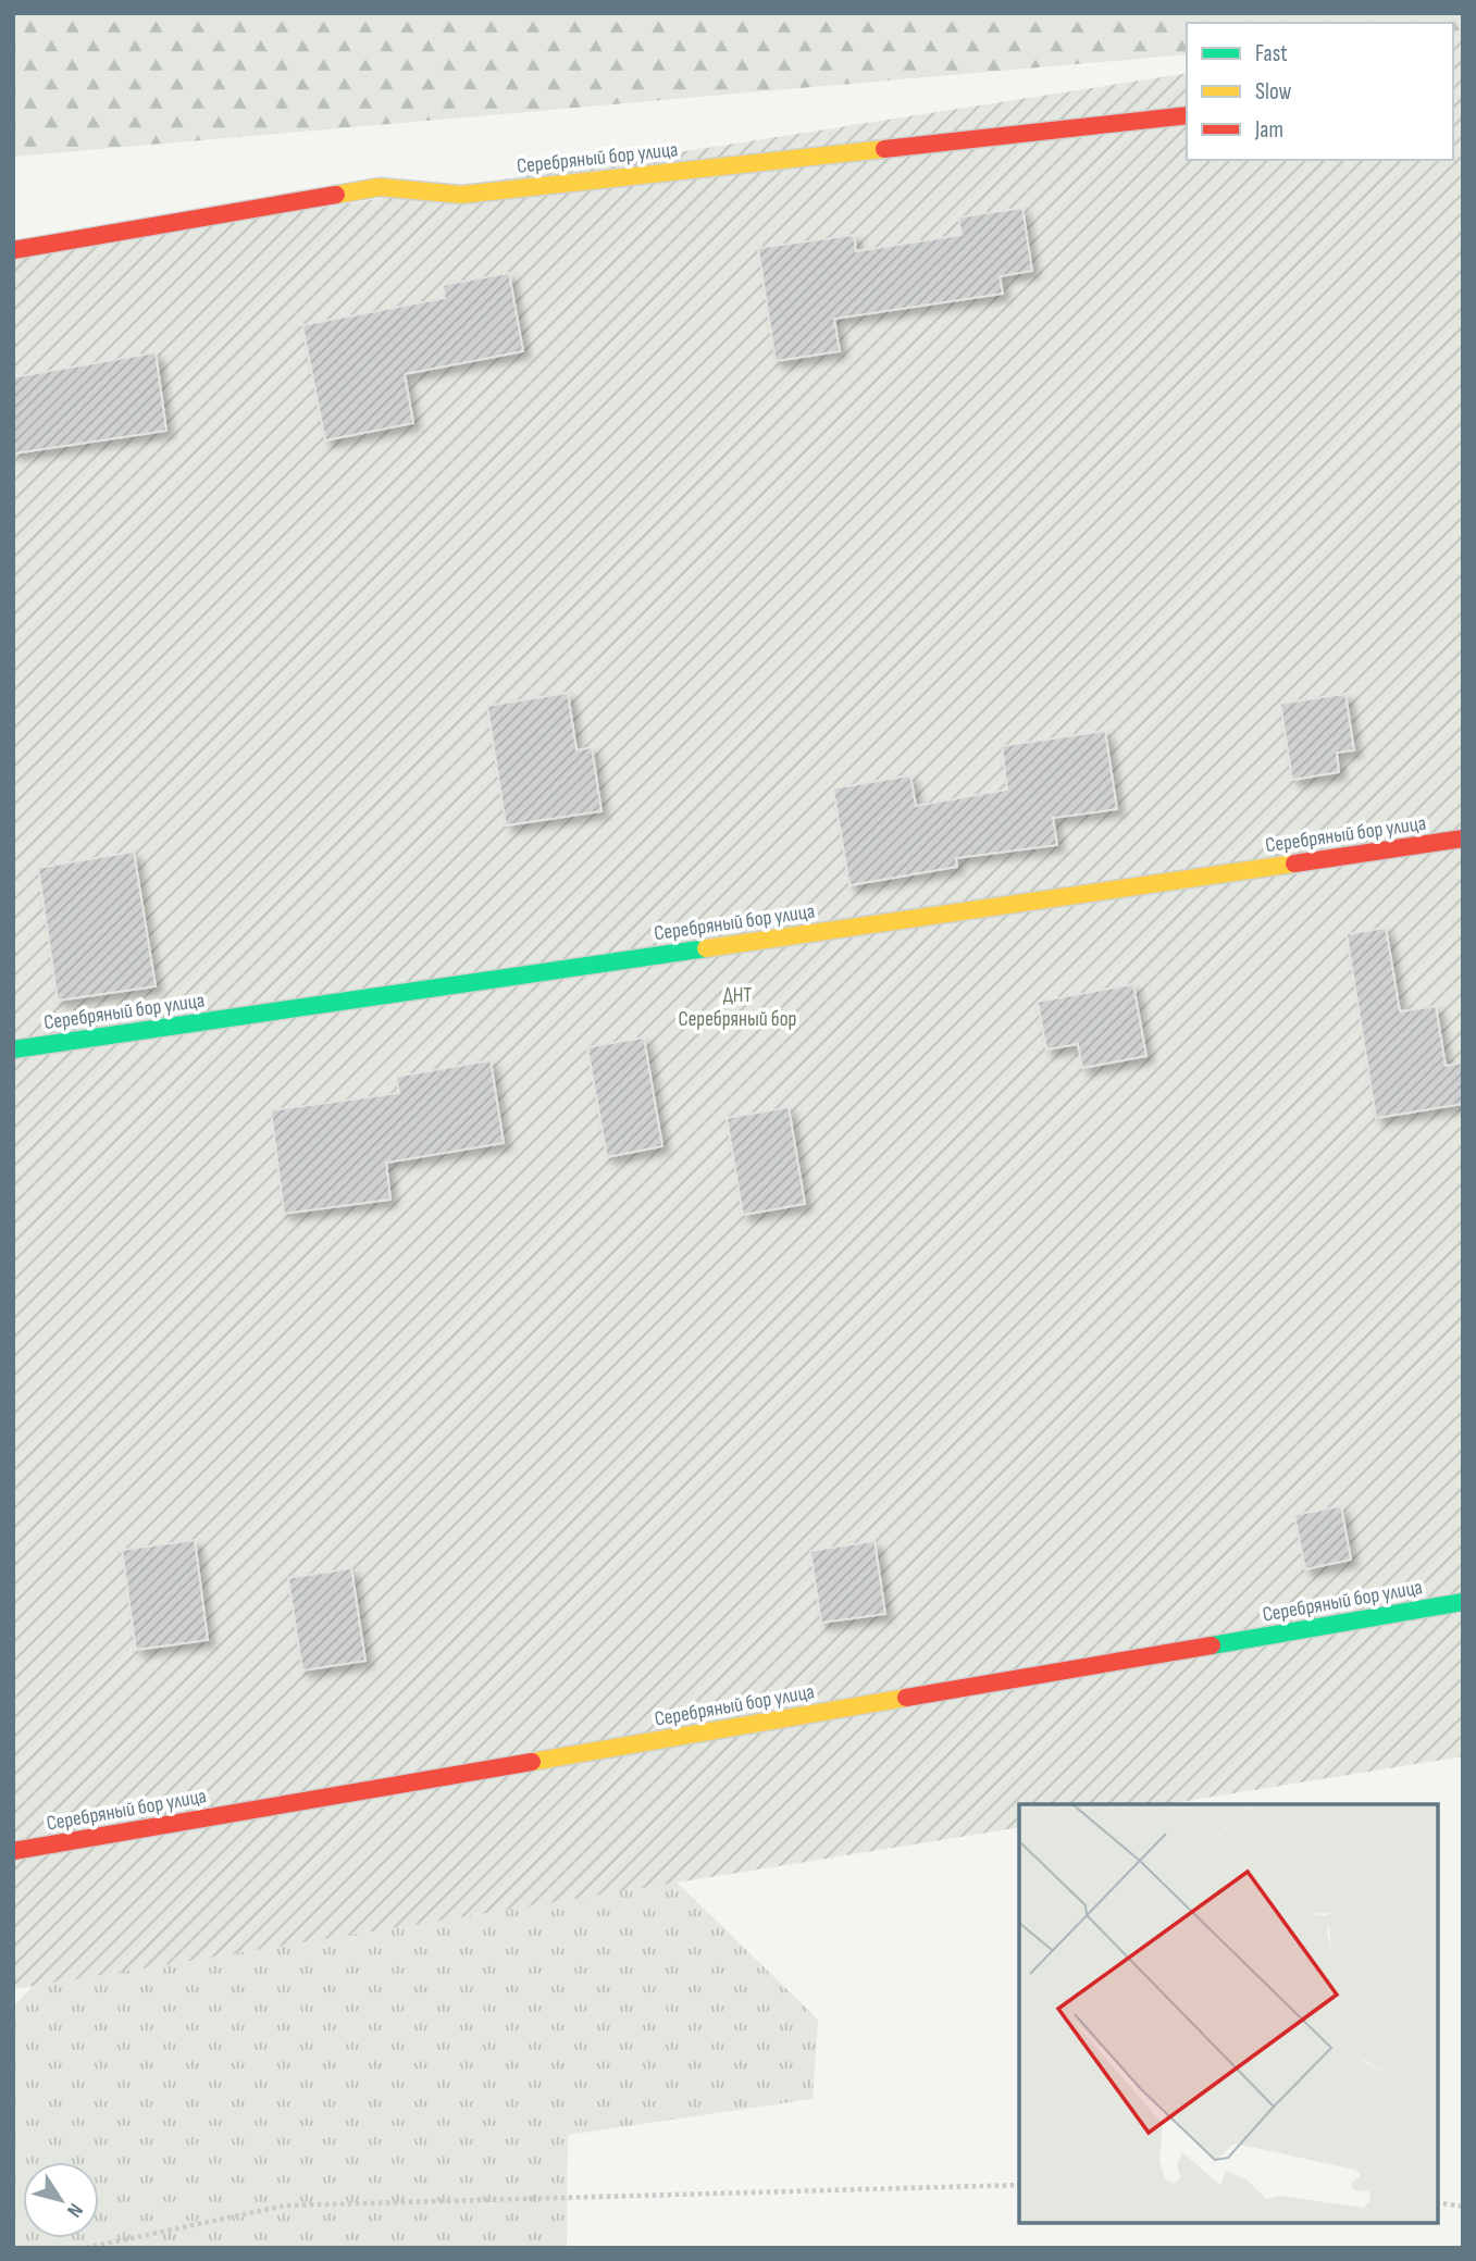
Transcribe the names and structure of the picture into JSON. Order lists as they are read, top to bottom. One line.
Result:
{"streets":{"street":["Серебряный бор улица"]},"parks":["ДНТ Серебряный бор"],"legend":["Fast","Slow","Jam"],"north":"bottom right"}
